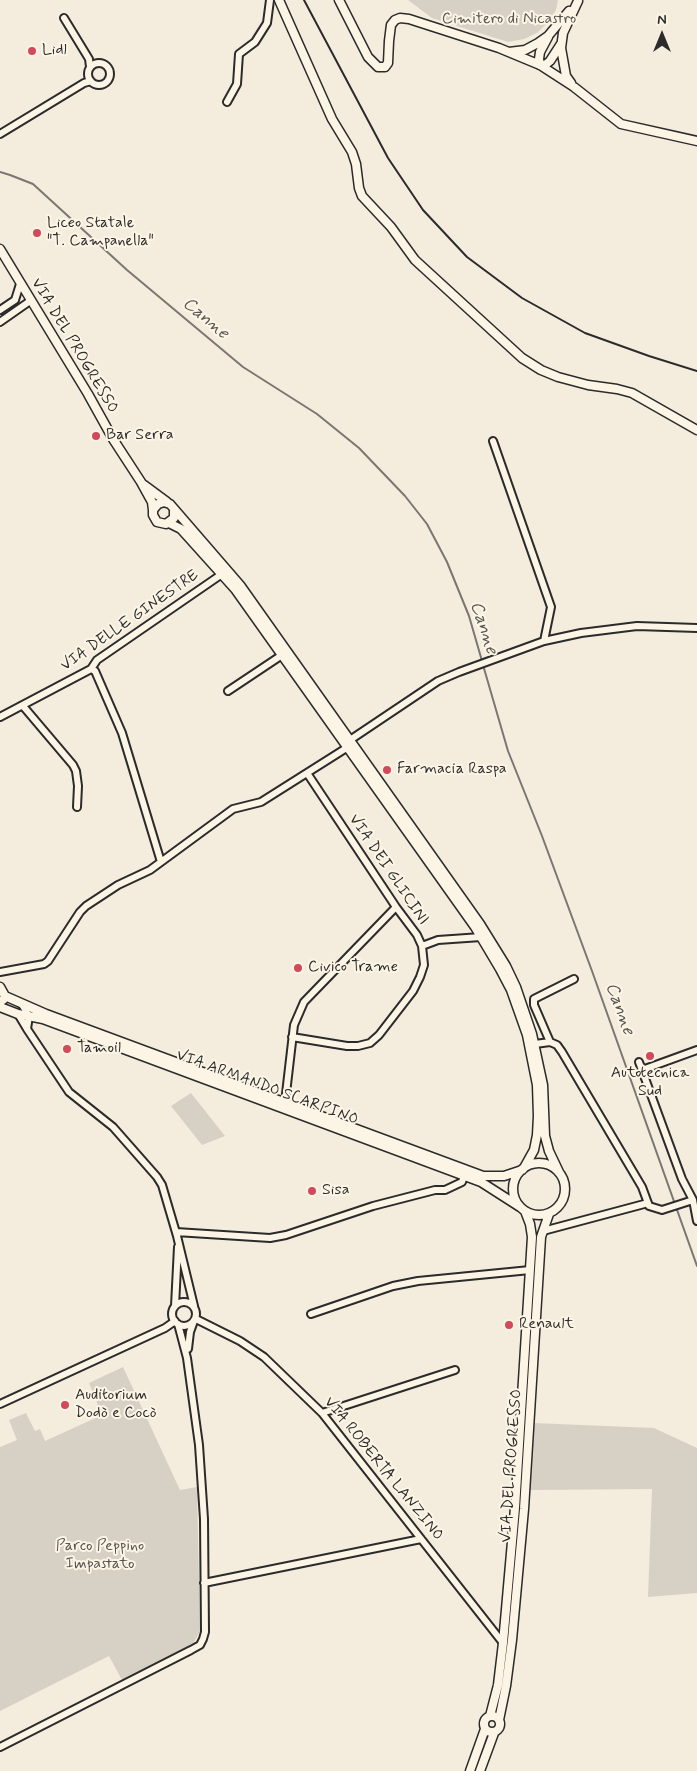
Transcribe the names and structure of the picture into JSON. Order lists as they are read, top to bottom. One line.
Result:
{"streets":{"street":["VIA DEL PROGRESSO","VIA DELLE GINESTRE","VIA DEI GLICINI","VIA ARMANDO SCARPINO","VIA ROBERTA LANZINO"]},"crossings":[["VIA DEL PROGRESSO","VIA ARMANDO SCARPINO"],["VIA DEL PROGRESSO","VIA ROBERTA LANZINO"]],"water":["Canne"],"parks":["Cimitero di Nicastro","Parco Peppino Impastato"],"places":["Lidl","Liceo Statale \"T. Campanella\"","Bar Serra","Farmacia Raspa","Civico Trame","Tamoil","Autotecnica Sud","Sisa","Renault","Auditorium Dodò e Cocò"],"north":"top"}
